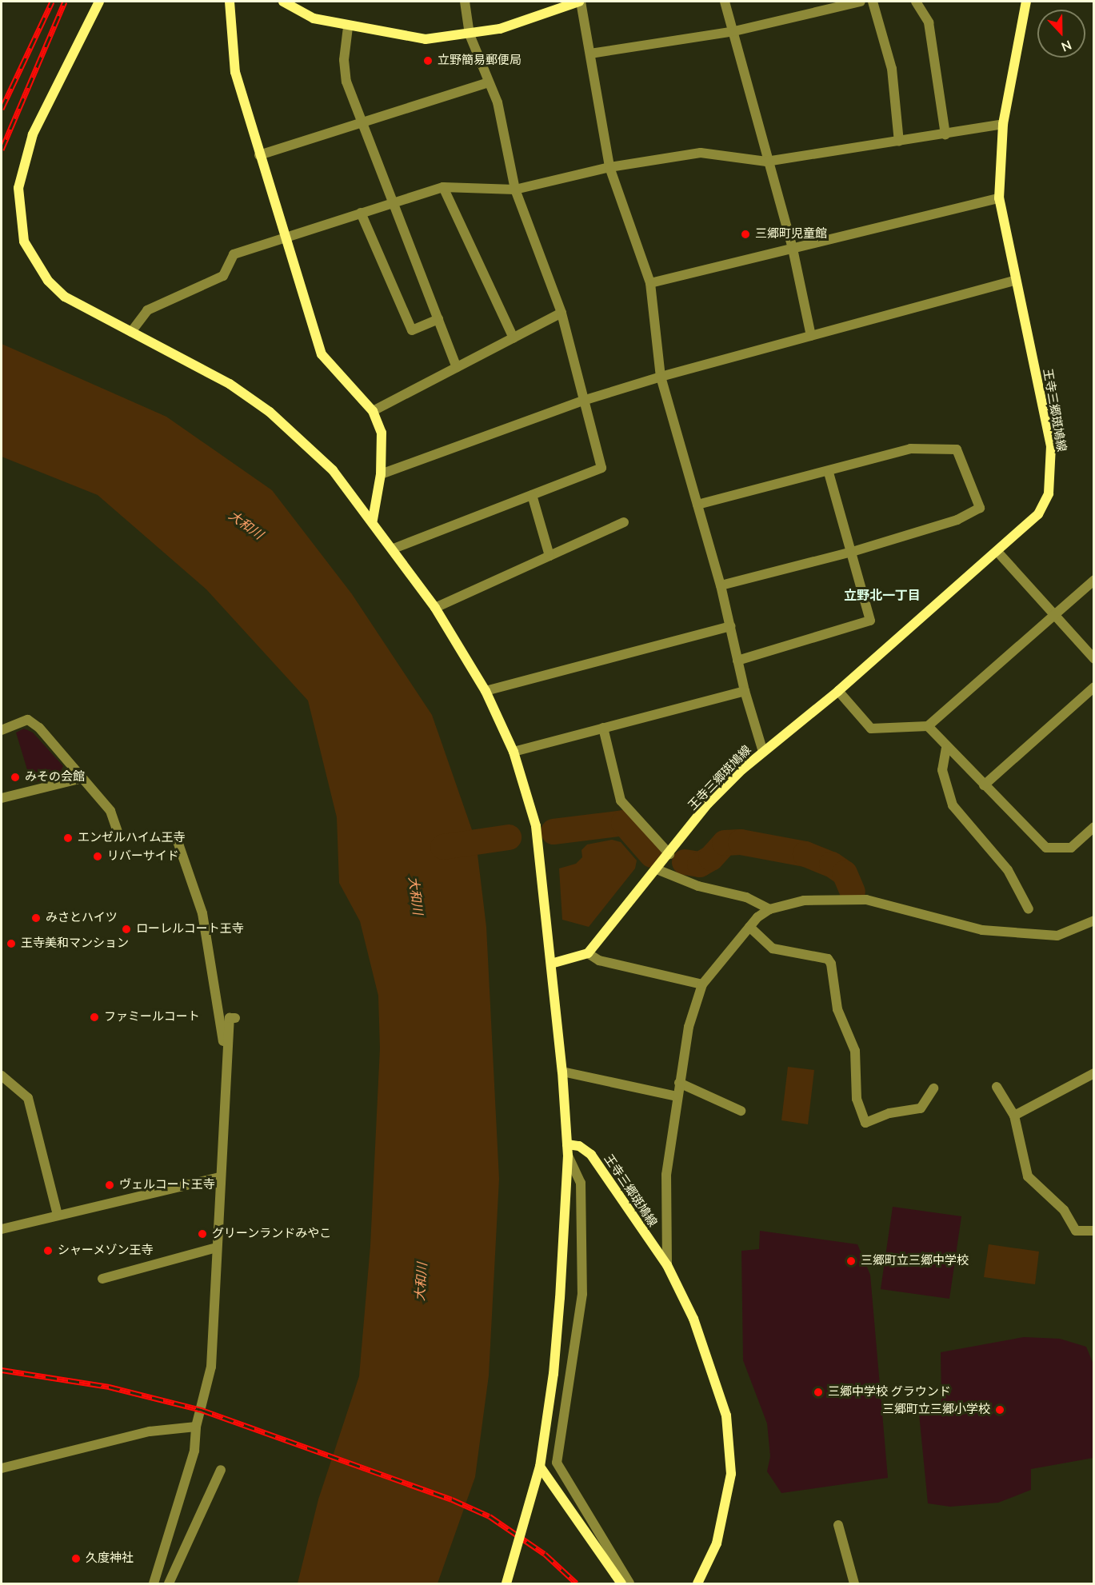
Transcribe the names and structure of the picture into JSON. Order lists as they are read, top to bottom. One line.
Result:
{"streets":{"street":["王寺三郷斑鳩線"]},"districts":["立野北一丁目"],"water":["大和川"],"places":["立野簡易郵便局","三郷町児童館","みその会館","エンゼルハイム王寺","リバーサイド","みさとハイツ","ローレルコート王寺","王寺美和マンション","ファミールコート","ヴェルコート王寺","グリーンランドみやこ","シャーメゾン王寺","三郷町立三郷中学校","三郷中学校 グラウンド","三郷町立三郷小学校","久度神社"],"north":"bottom"}
